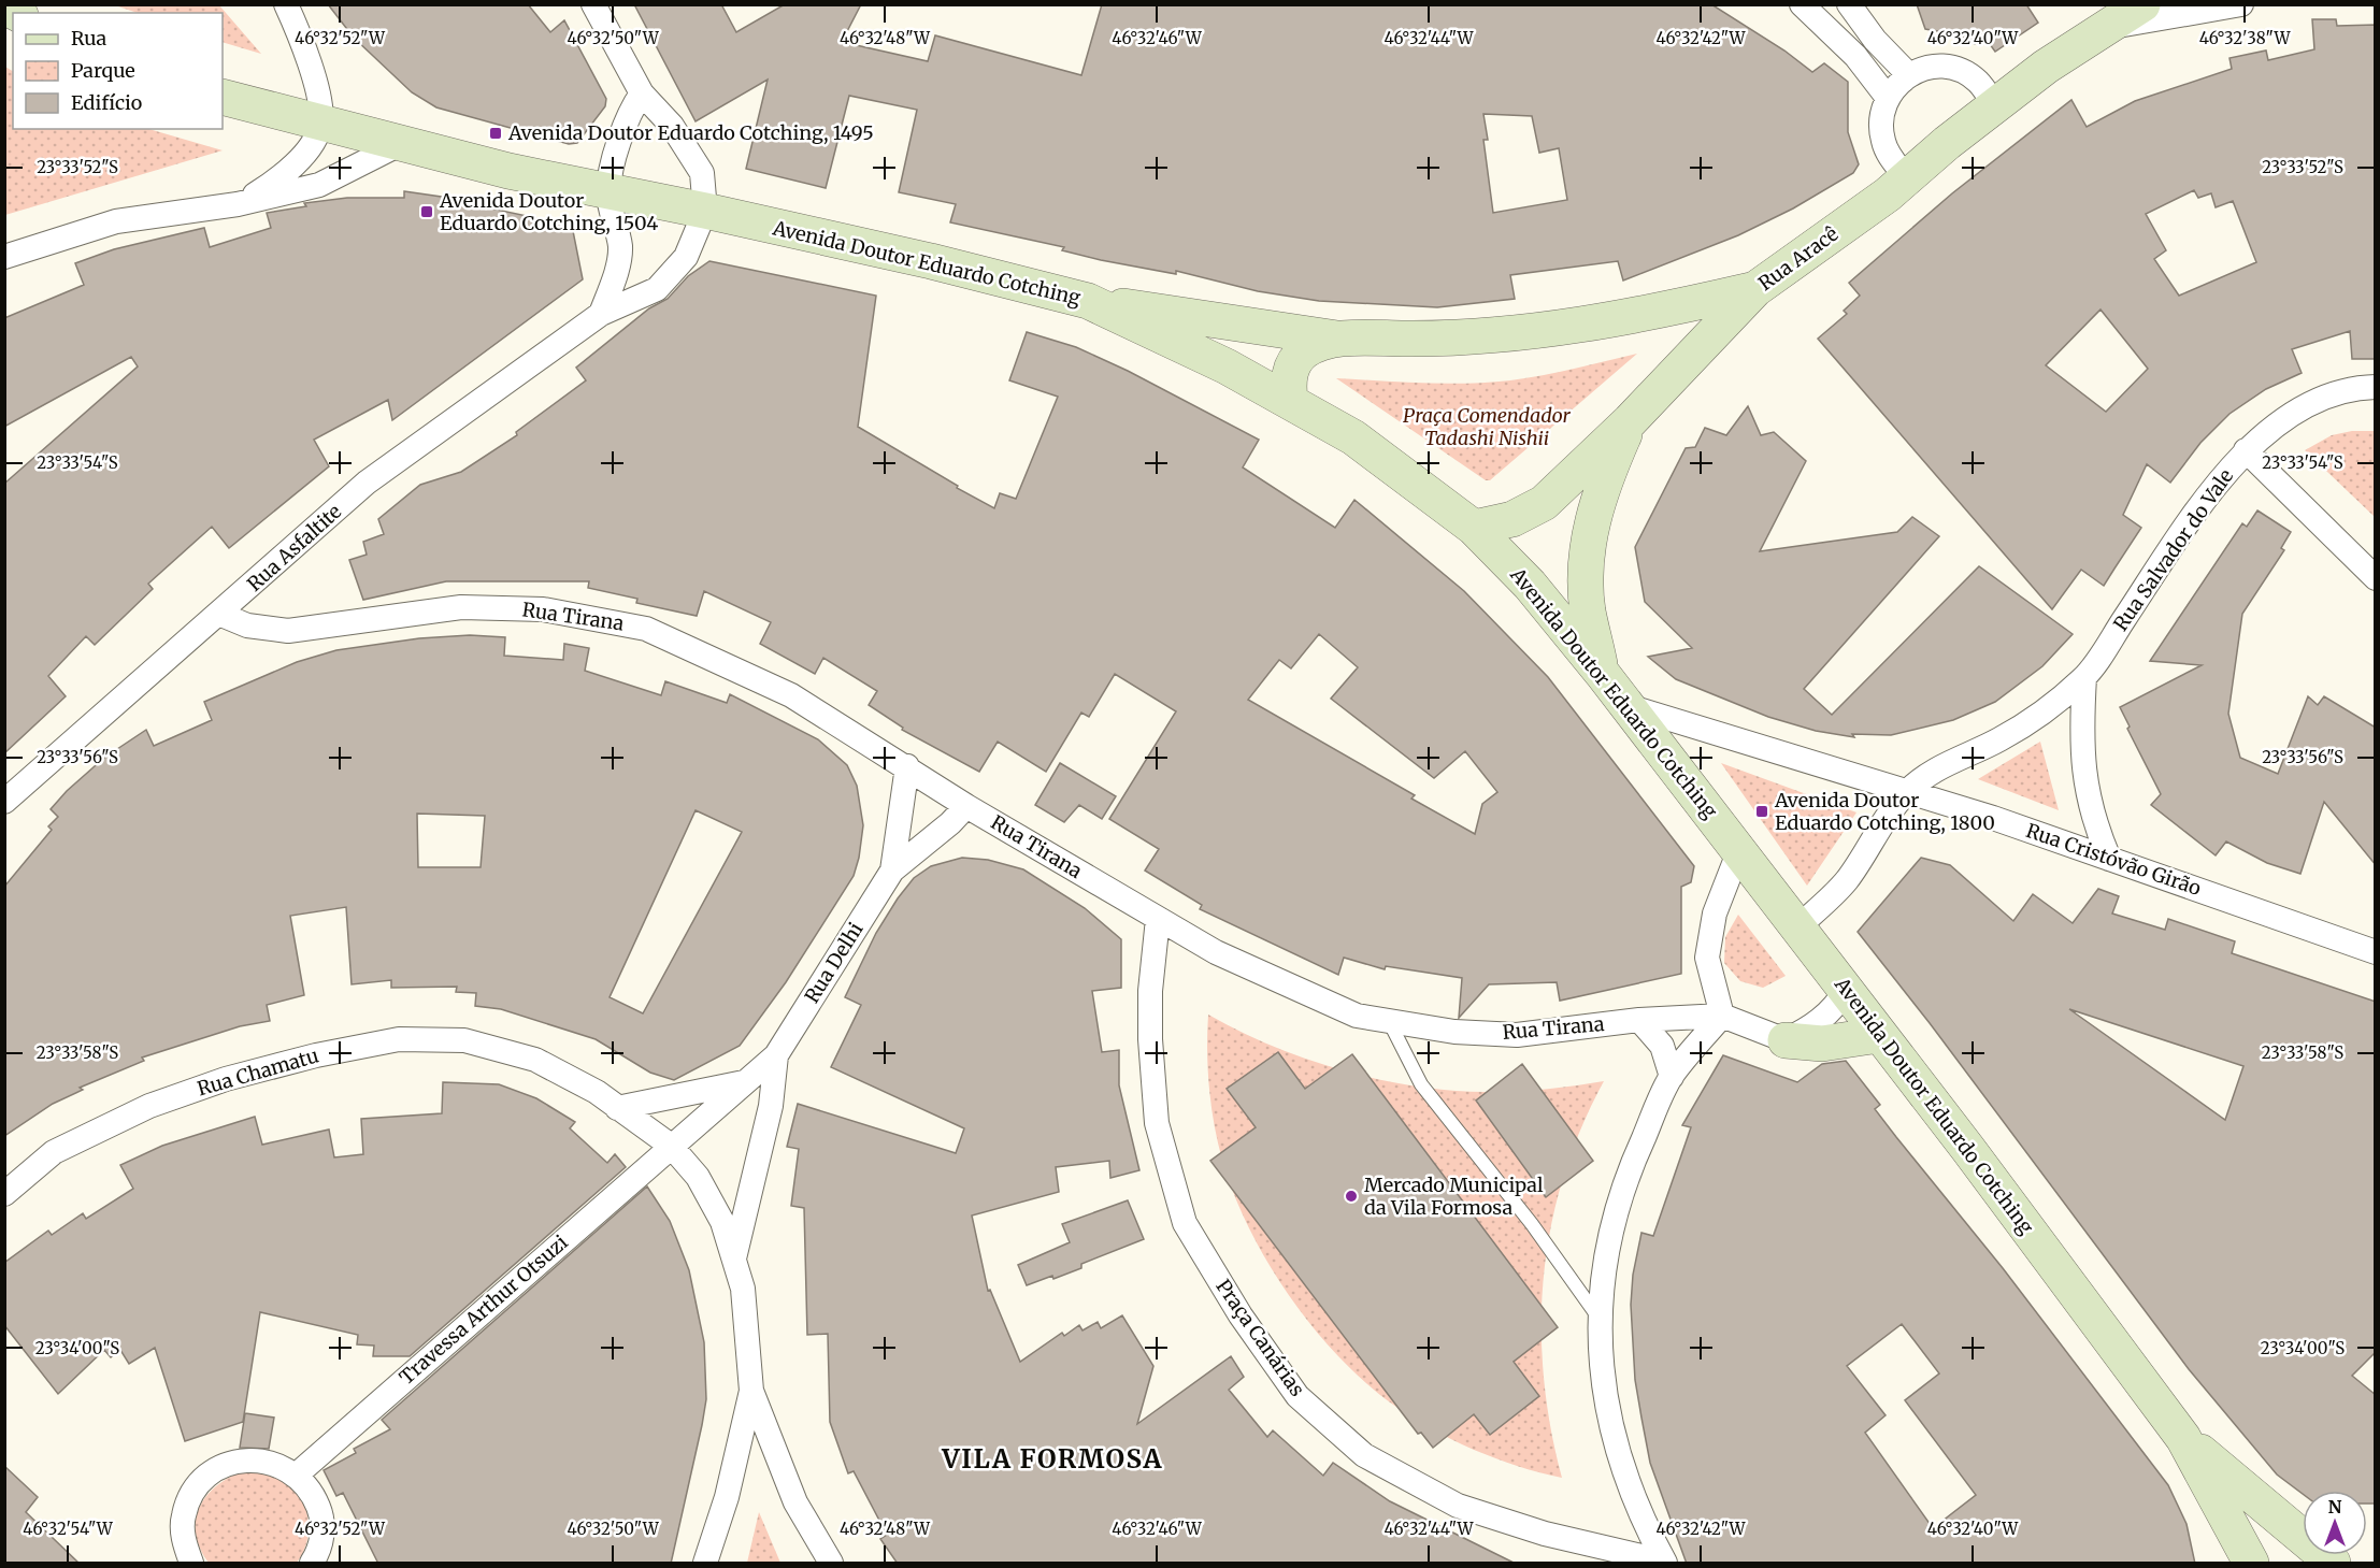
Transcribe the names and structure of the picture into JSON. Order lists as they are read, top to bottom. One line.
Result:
{"streets":{"main road":["Rua Aracê","Avenida Doutor Eduardo Cotching"],"street":["Rua Asfaltite","Rua Salvador do Vale","Rua Tirana","Rua Cristóvão Girão","Rua Delhi","Rua Chamatu","Travessa Arthur Otsuzi","Praça Canárias"]},"crossings":[["Rua Aracê","Avenida Doutor Eduardo Cotching"],["Avenida Doutor Eduardo Cotching","Rua Asfaltite"],["Avenida Doutor Eduardo Cotching","Rua Cristóvão Girão"],["Rua Asfaltite","Rua Tirana"],["Rua Salvador do Vale","Rua Cristóvão Girão"],["Rua Tirana","Rua Delhi"],["Rua Tirana","Praça Canárias"],["Rua Delhi","Rua Chamatu"],["Rua Delhi","Travessa Arthur Otsuzi"],["Rua Chamatu","Travessa Arthur Otsuzi"]],"districts":["VILA FORMOSA"],"parks":["Praça Comendador Tadashi Nishii"],"places":{"transit":["Avenida Doutor Eduardo Cotching, 1495","Avenida Doutor Eduardo Cotching, 1504","Avenida Doutor Eduardo Cotching, 1800"],"other":["Mercado Municipal da Vila Formosa"]},"legend":["Rua","Parque","Edifício"],"north":"top","coordinates":["46°32'52\"W","46°32'50\"W","46°32'48\"W","46°32'46\"W","46°32'44\"W","46°32'42\"W","46°32'40\"W","46°32'38\"W","23°33'52\"S","23°33'54\"S","23°33'56\"S","23°33'58\"S","23°34'00\"S","46°32'54\"W"]}
